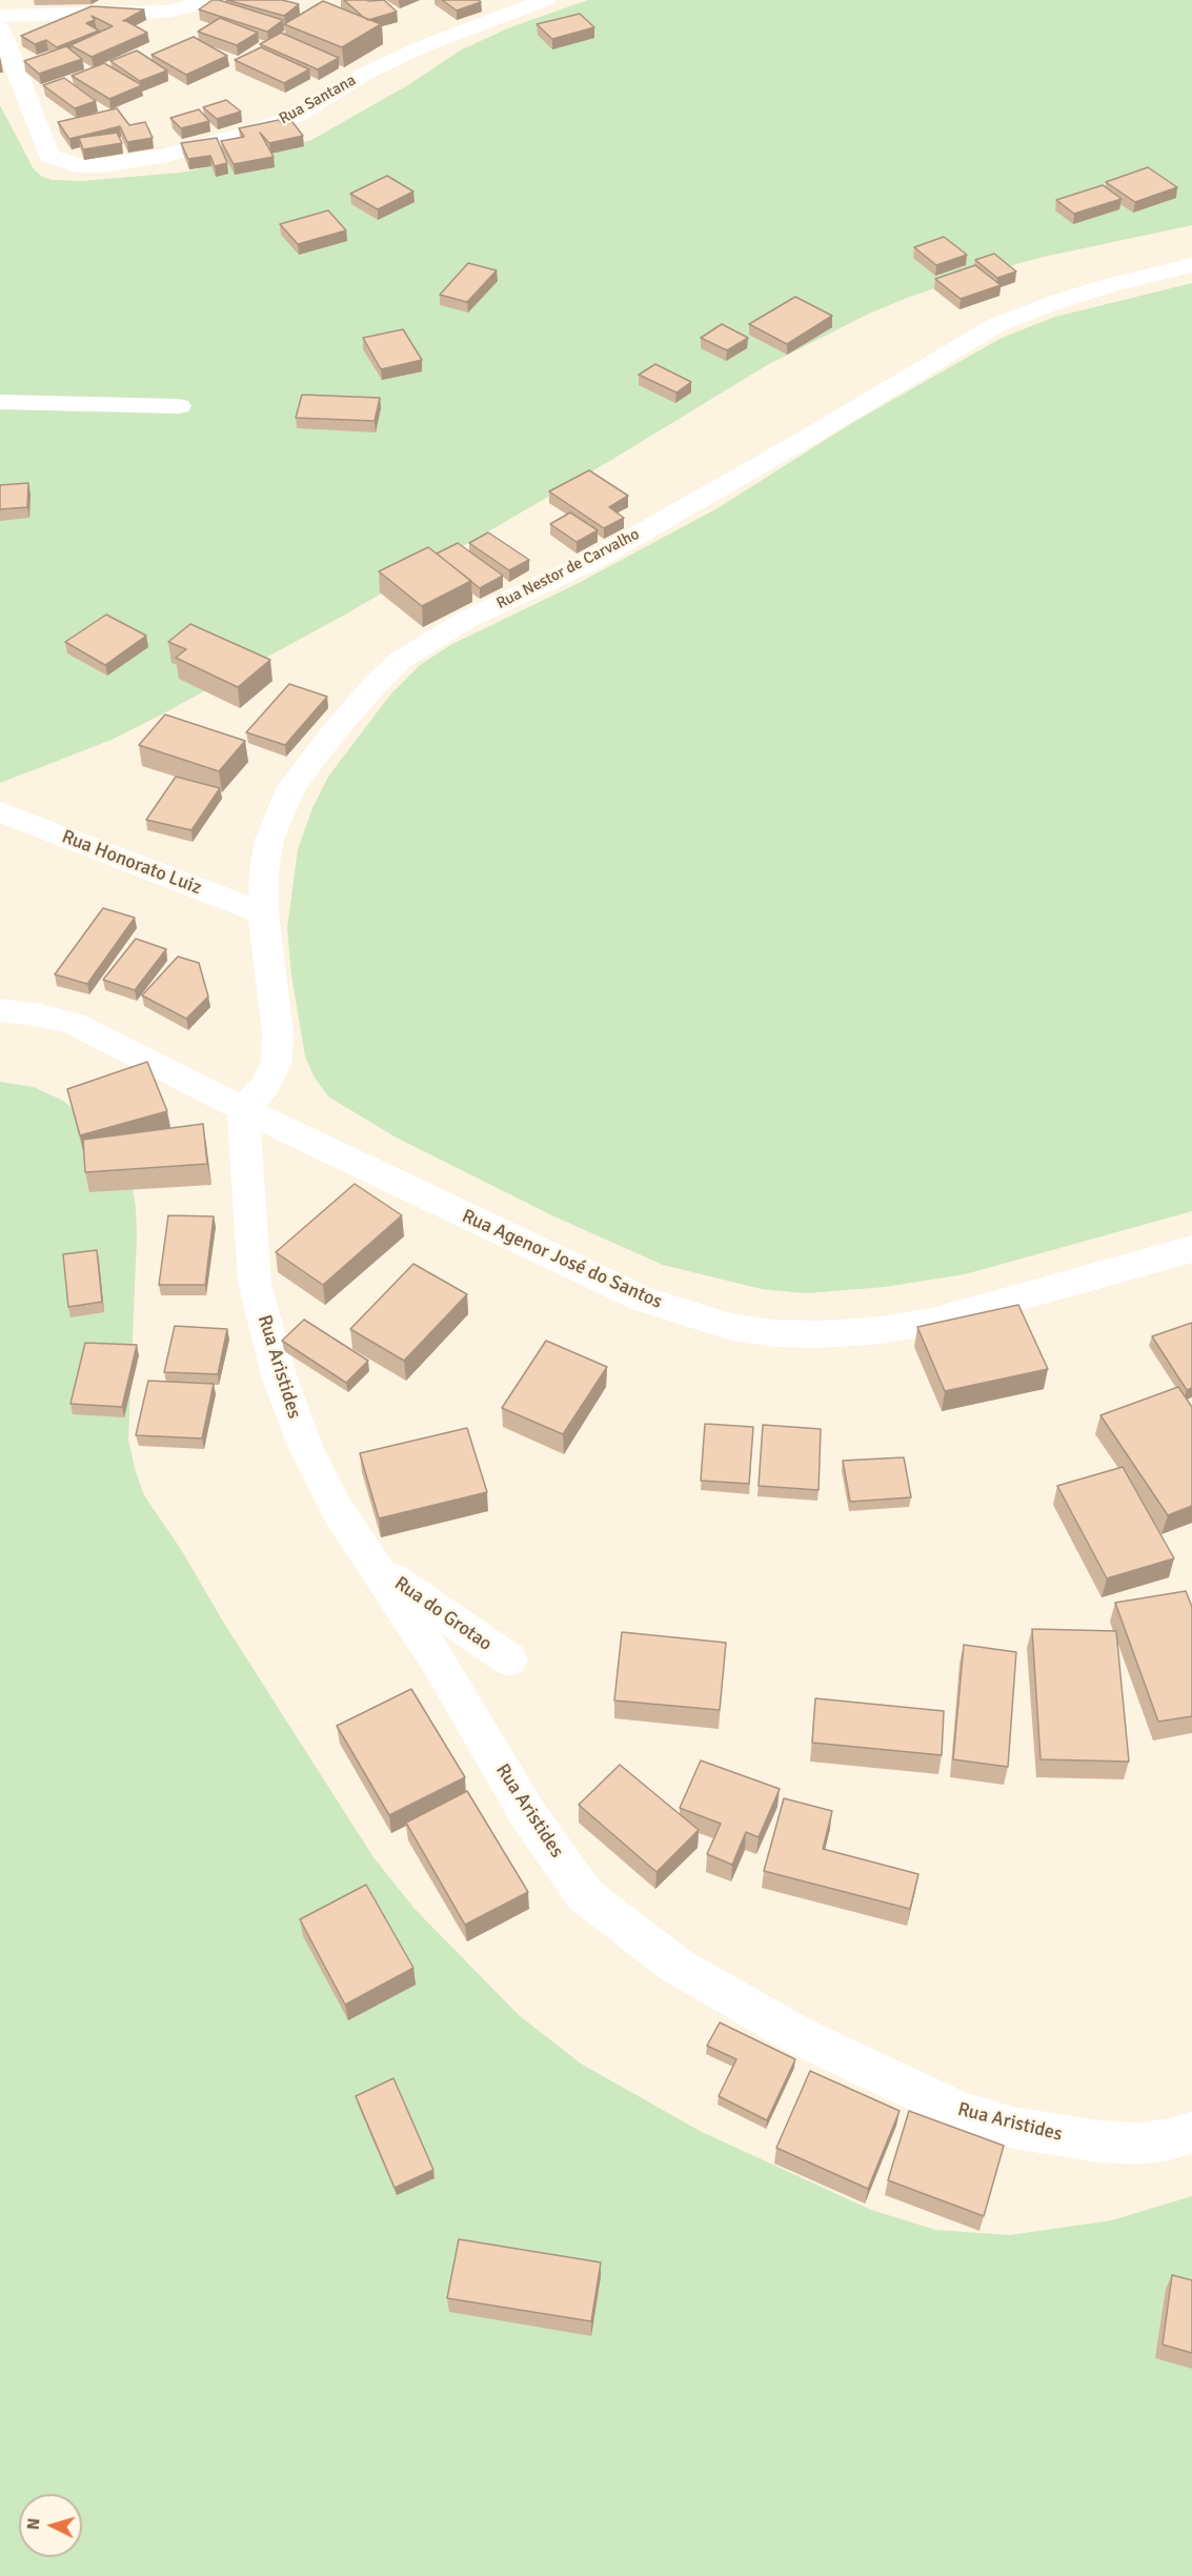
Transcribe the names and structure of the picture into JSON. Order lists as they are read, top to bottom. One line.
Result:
{"streets":{"street":["Rua Santana","Rua Nestor de Carvalho","Rua Honorato Luiz","Rua Agenor José do Santos","Rua Aristides","Rua do Grotao"]},"crossings":[["Rua Nestor de Carvalho","Rua Honorato Luiz"],["Rua Nestor de Carvalho","Rua Agenor José do Santos"],["Rua Nestor de Carvalho","Rua Aristides"],["Rua Agenor José do Santos","Rua Aristides"],["Rua Aristides","Rua do Grotao"]],"north":"left"}
